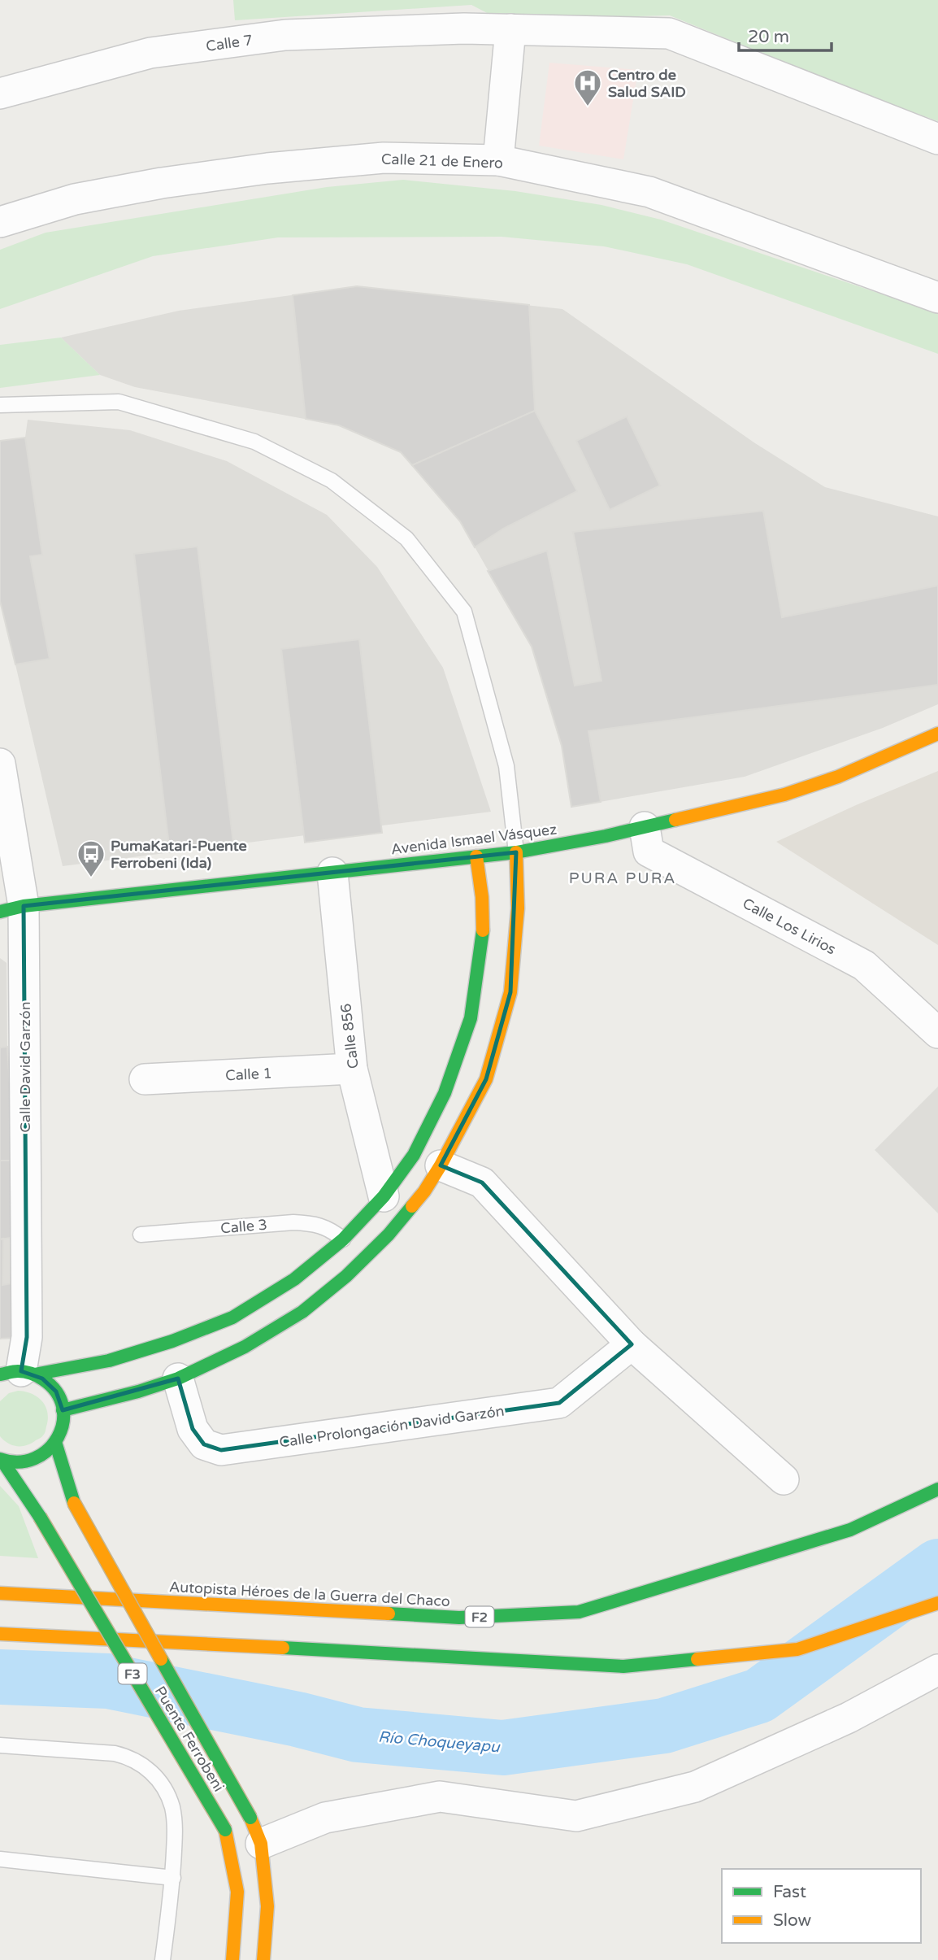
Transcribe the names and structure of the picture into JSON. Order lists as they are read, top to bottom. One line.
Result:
{"streets":{"main road":["Avenida Ismael Vásquez","Autopista Héroes de la Guerra del Chaco","F2","F3","Puente Ferrobeni"],"street":["Calle 7","Calle 21 de Enero","Calle Los Lirios","Calle 856","Calle David Garzón","Calle 1","Calle Prolongación David Garzón"],"lane":["Calle 3"]},"crossings":[["Avenida Ismael Vásquez","Calle Los Lirios"],["Avenida Ismael Vásquez","Calle 856"],["Avenida Ismael Vásquez","Calle David Garzón"],["Calle 856","Calle 1"],["F3","Puente Ferrobeni"]],"districts":["PURA PURA"],"water":["Río Choqueyapu"],"places":{"hospital":["Centro de Salud SAID"],"bus stop":["PumaKatari-Puente Ferrobeni (Ida)"]},"legend":["Fast","Slow"],"scale_bar":"20 m"}
